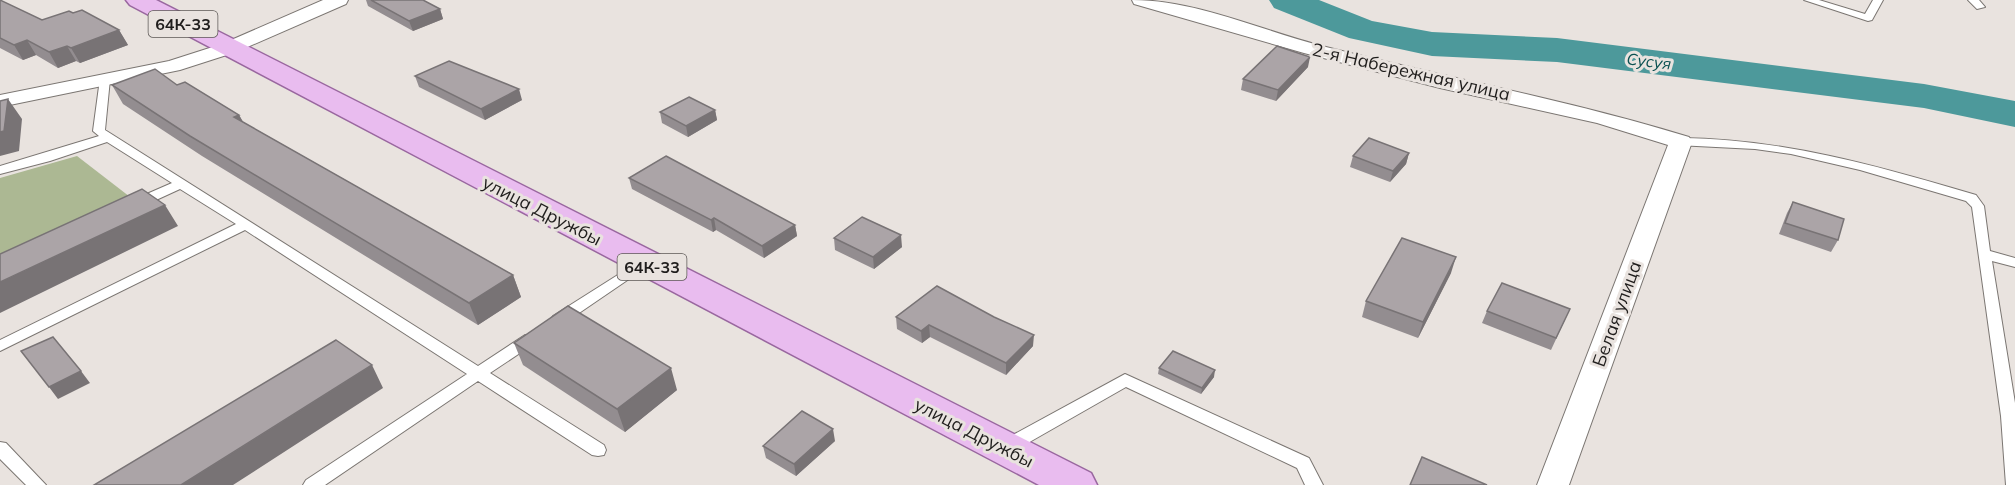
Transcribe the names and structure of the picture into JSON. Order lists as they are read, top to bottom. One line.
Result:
{"streets":{"main road":["64К-33","улица Дружбы"],"street":["2-я Набережная улица","Белая улица"]},"crossings":[["2-я Набережная улица","Белая улица"]],"water":["Сусуя"]}
